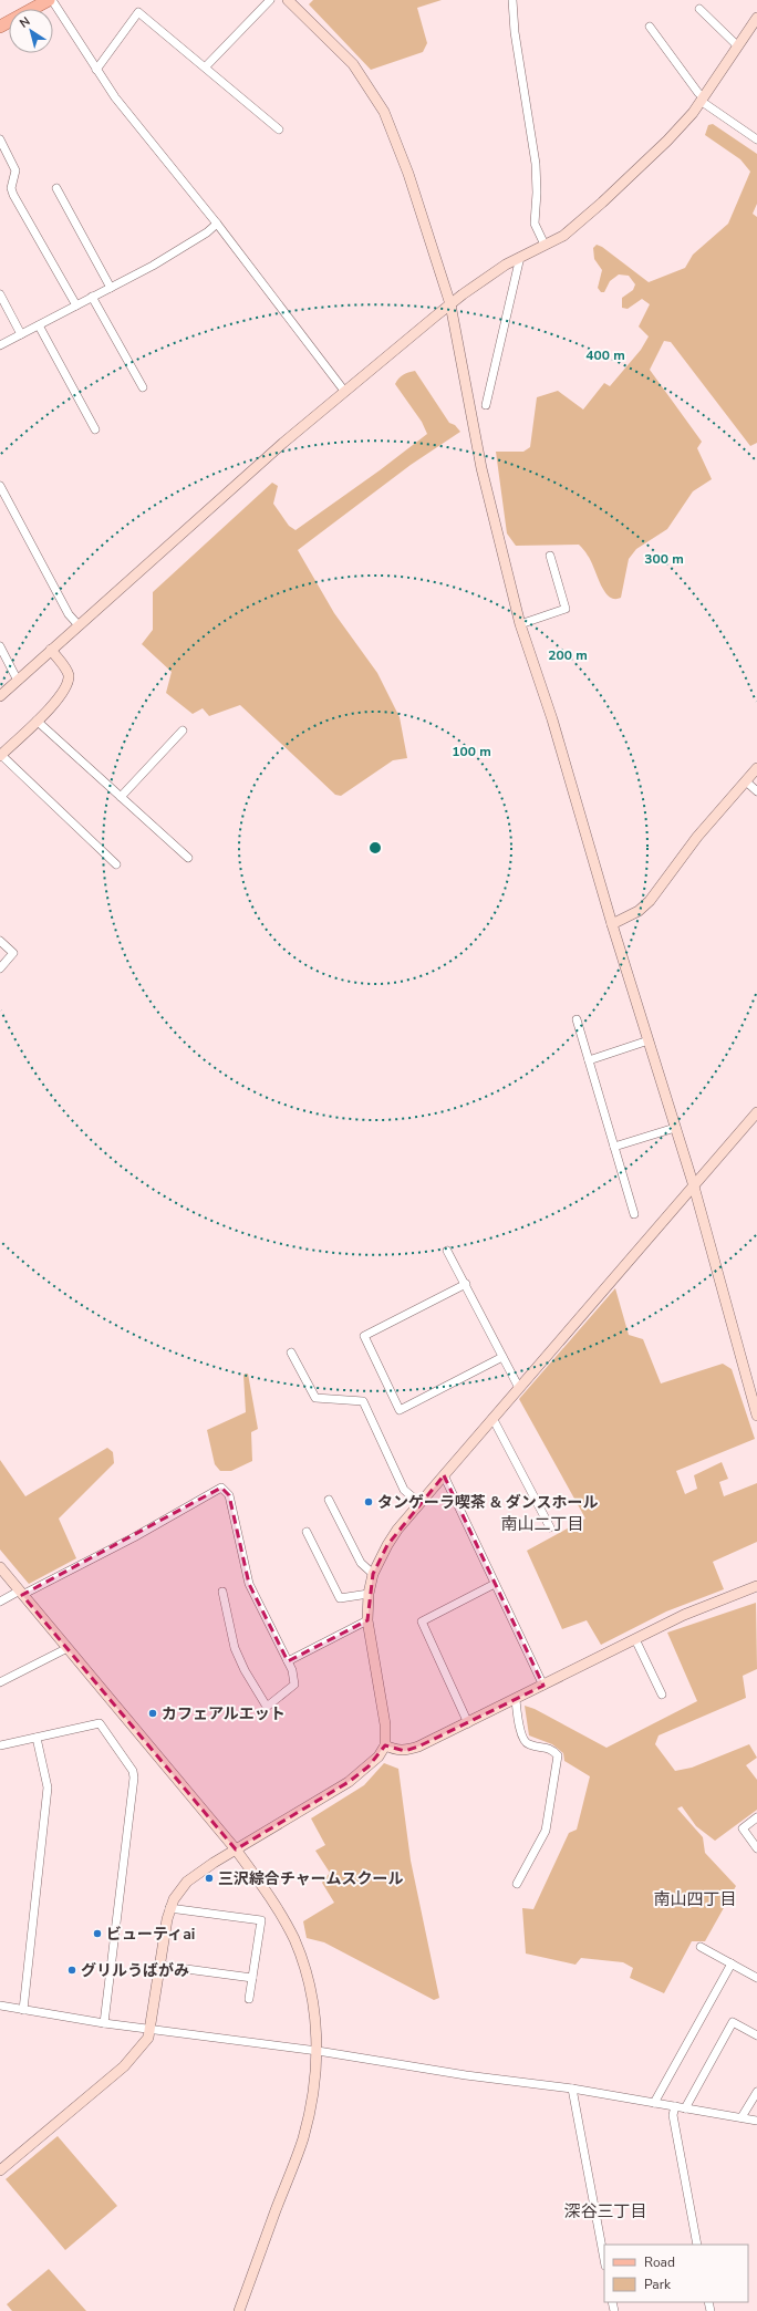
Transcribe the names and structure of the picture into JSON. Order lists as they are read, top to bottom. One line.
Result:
{"districts":["南山二丁目","南山四丁目","深谷三丁目"],"places":["タンゲーラ喫茶 & ダンスホール","カフェアルエット","三沢綜合チャームスクール","ビューティai","グリルうばがみ"],"legend":["Road","Park"],"north":"top left","rings":["400 m","300 m","200 m","100 m"]}
